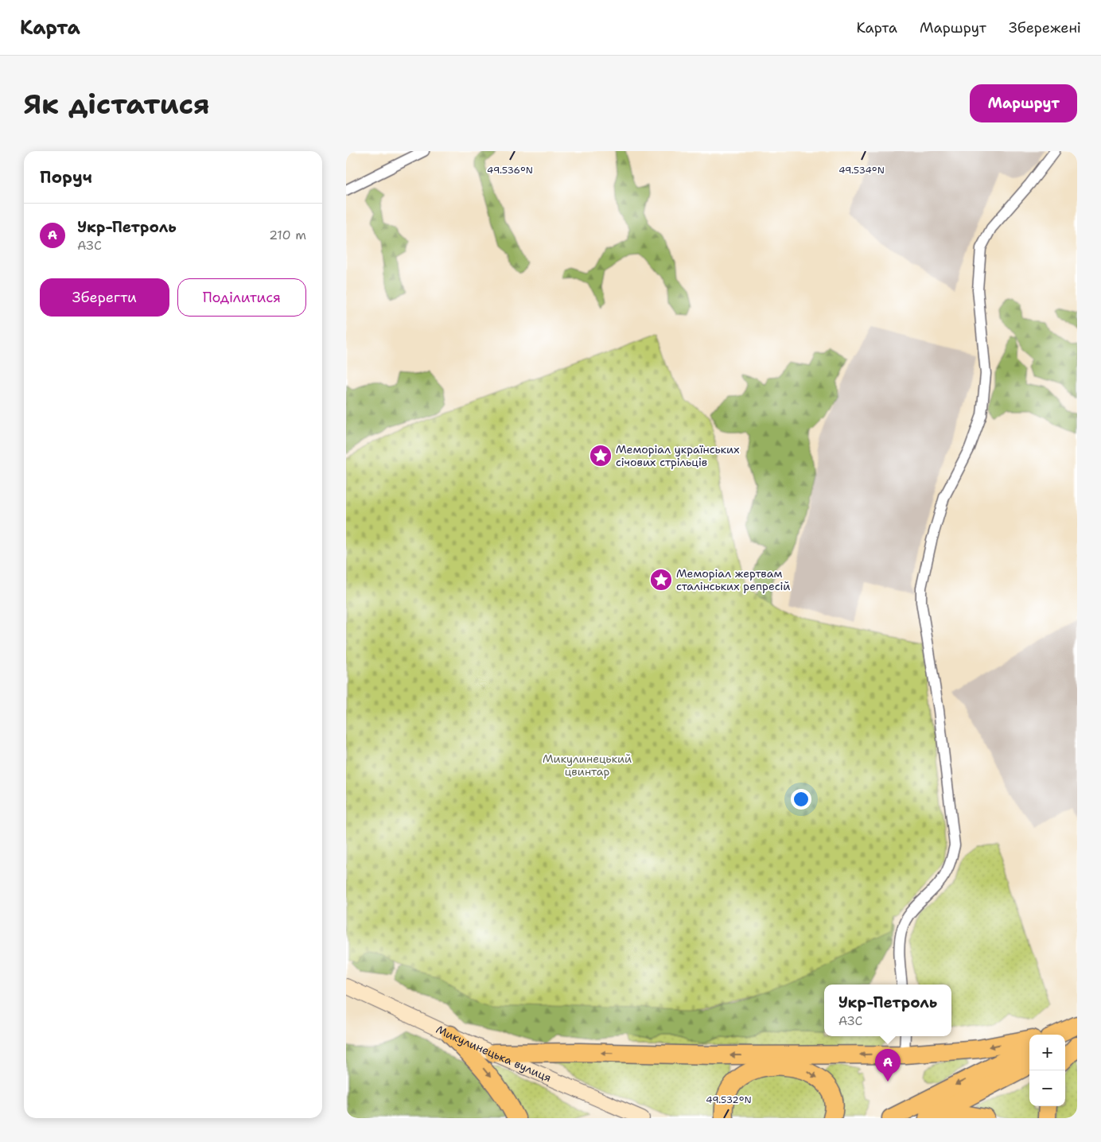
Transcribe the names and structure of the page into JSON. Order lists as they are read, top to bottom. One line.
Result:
{"streets":{"main road":["Микулинецька вулиця"]},"parks":["Микулинецький цвинтар"],"places":{"place":["Меморіал українських січових стрільців","Меморіал жертвам сталінських репресій"]},"page":{"header":"Карта","nav":["Карта","Маршрут","Збережені"],"buttons":["Маршрут",["Зберегти","Поділитися"]],"title":"Як дістатися","heading":"Поруч","list":[{"mark":"A","name":"Укр-Петроль","note":"АЗС","value":"210 m"}],"popup":["Укр-Петроль","АЗС"],"map_buttons":["+","−"],"pins":"A"},"coordinates":["49.536°N","49.534°N","49.532°N"]}
